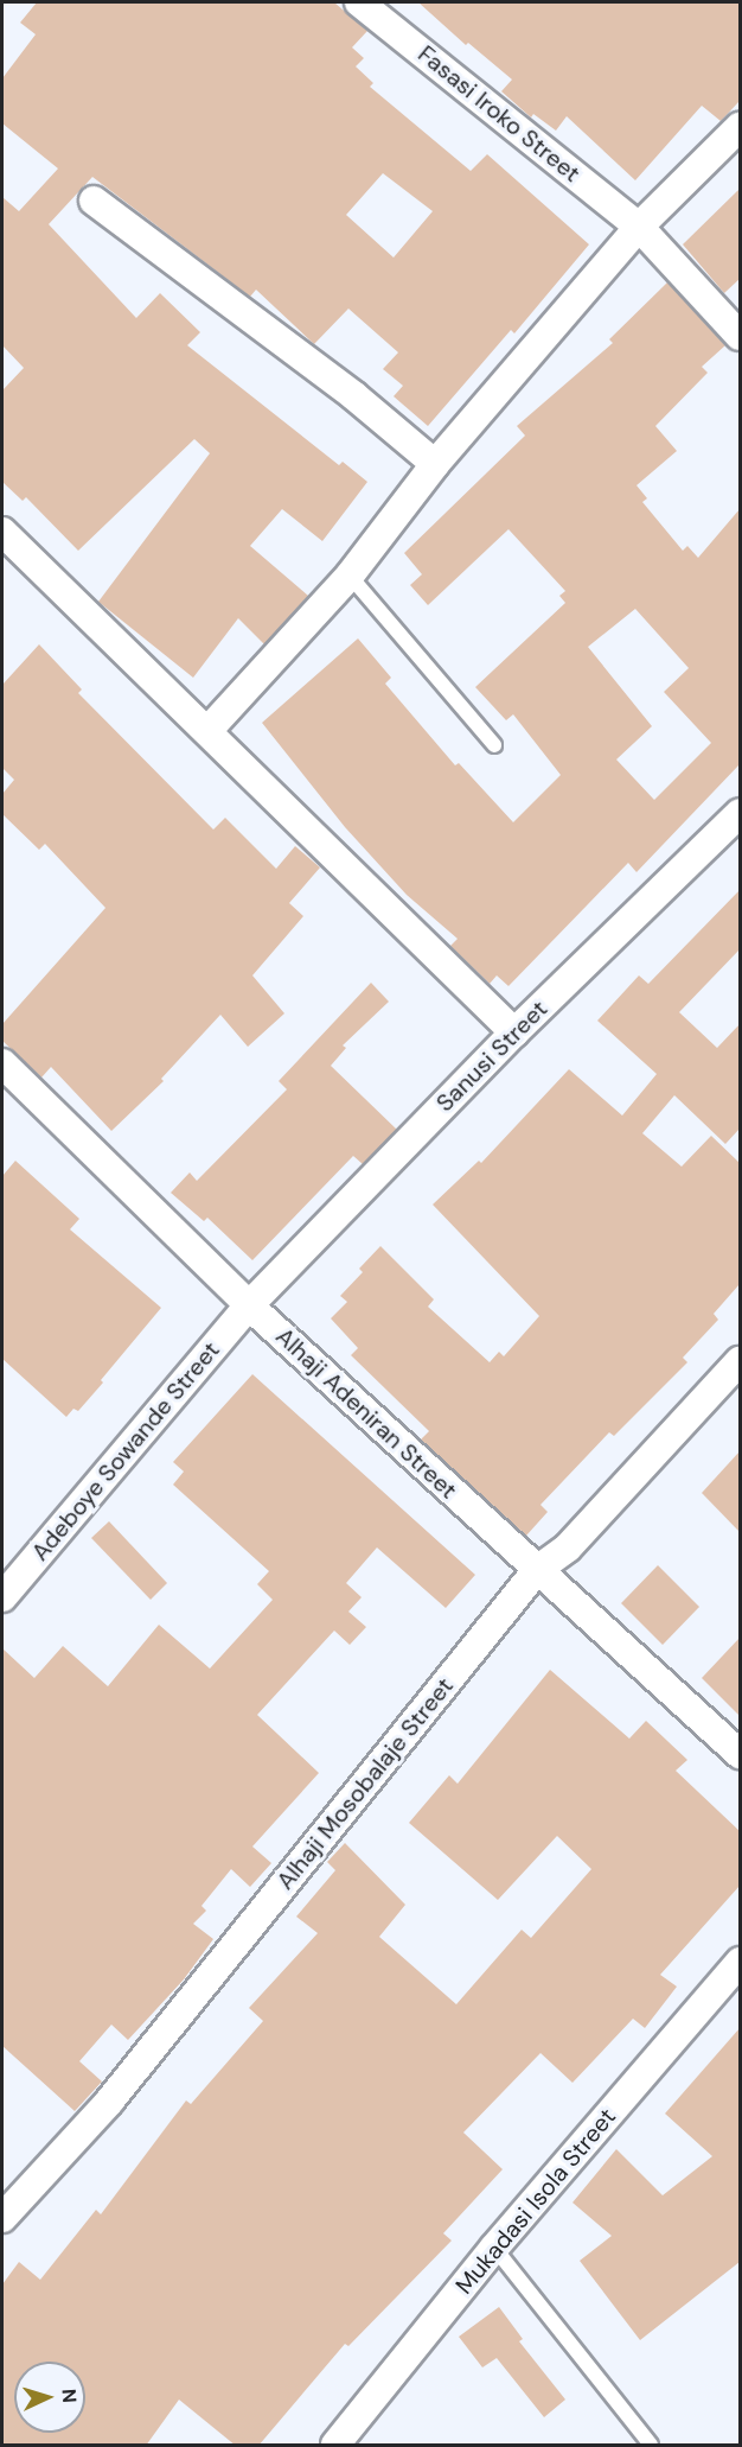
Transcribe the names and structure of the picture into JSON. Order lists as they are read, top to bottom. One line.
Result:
{"streets":{"street":["Fasasi Iroko Street","Sanusi Street","Alhaji Adeniran Street","Adeboye Sowande Street","Alhaji Mosobalaje Street","Mukadasi Isola Street"]},"crossings":[["Sanusi Street","Alhaji Adeniran Street"],["Sanusi Street","Adeboye Sowande Street"],["Alhaji Adeniran Street","Adeboye Sowande Street"],["Alhaji Adeniran Street","Alhaji Mosobalaje Street"]],"north":"right"}
